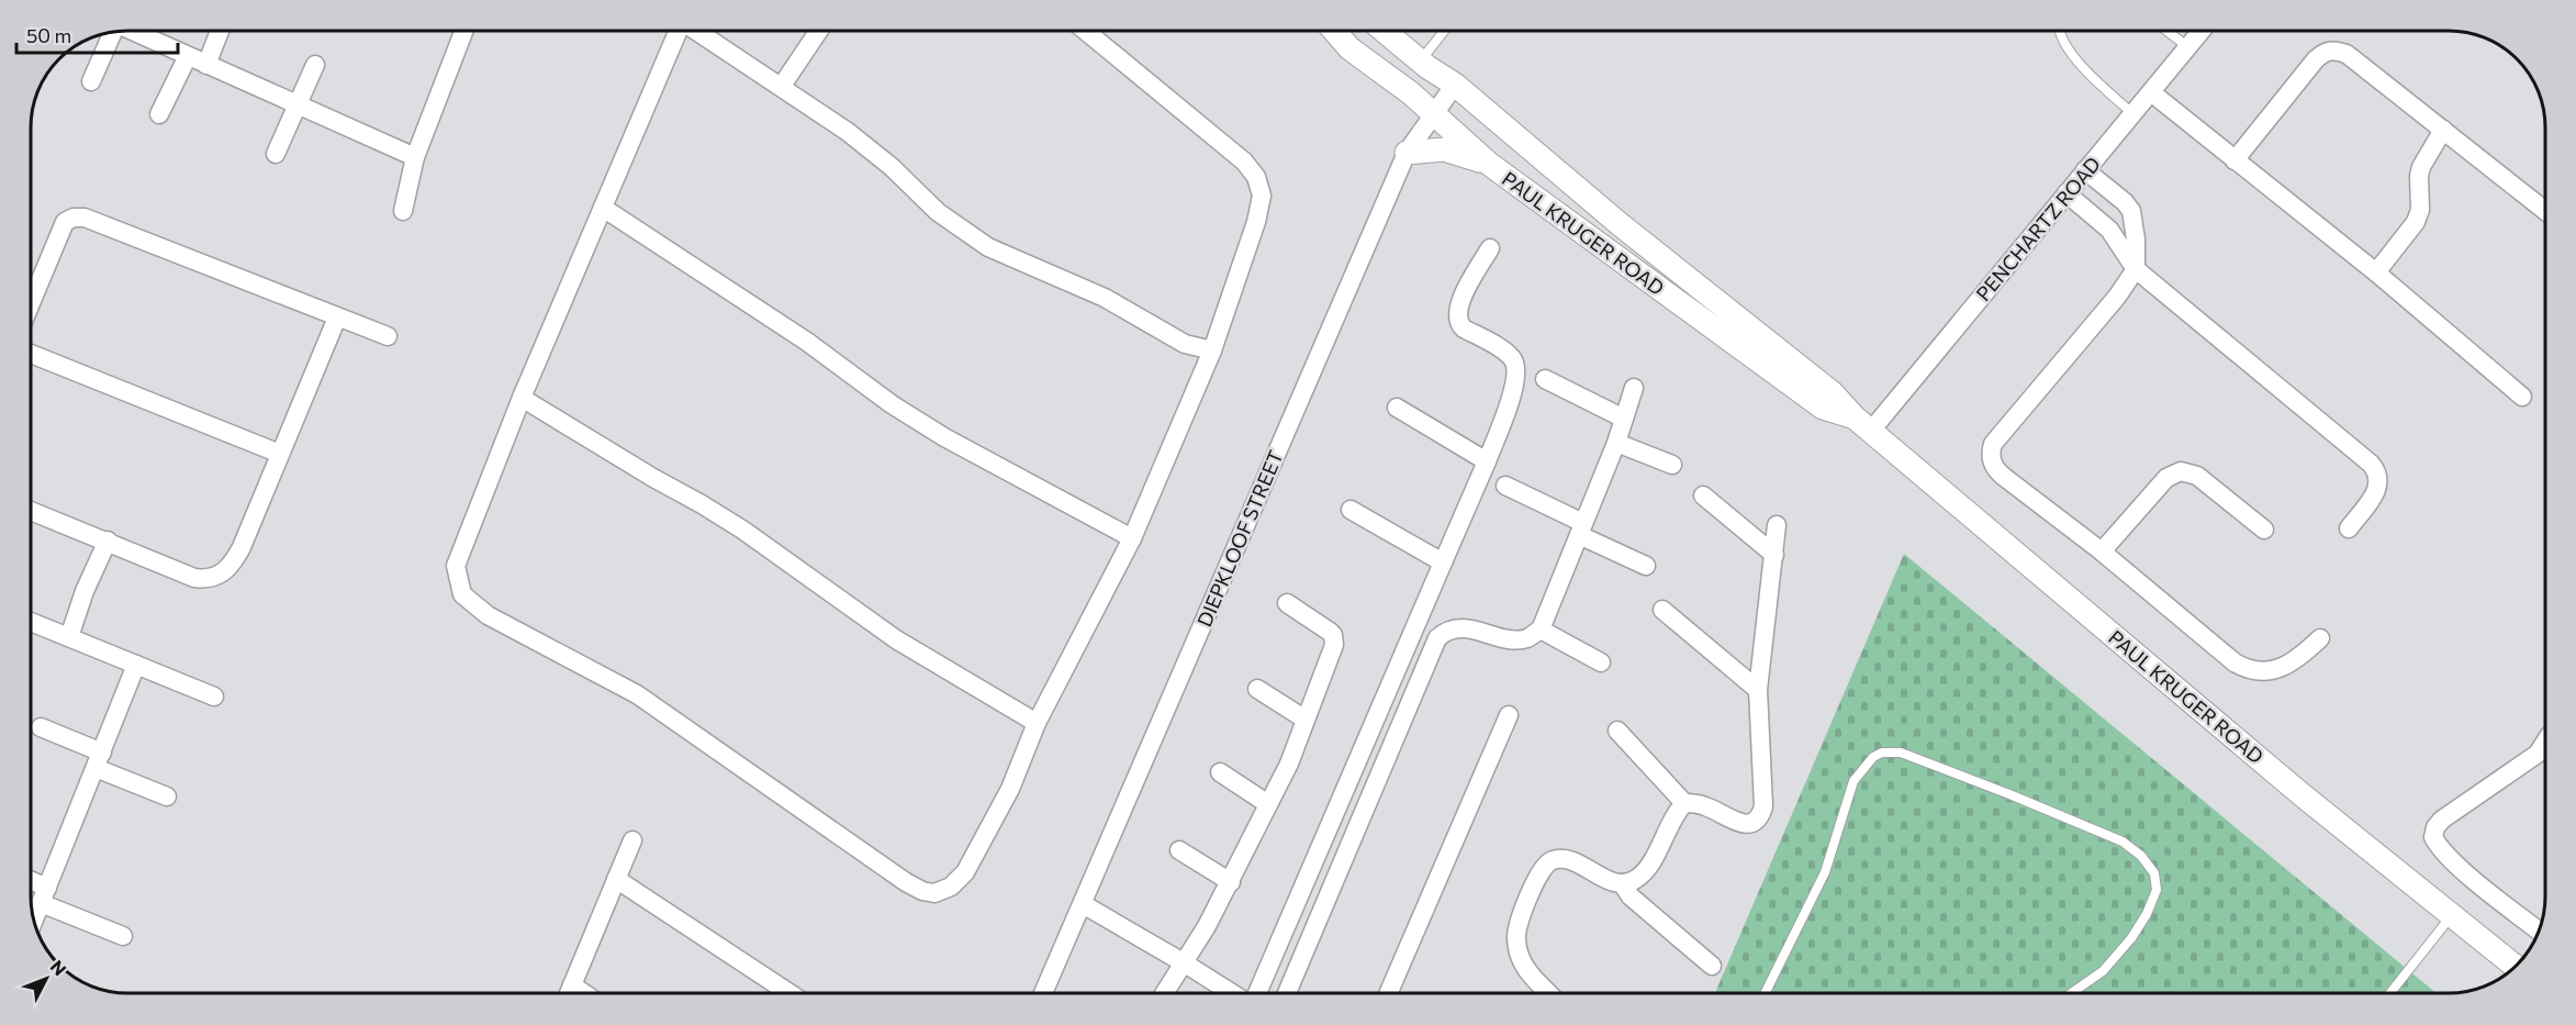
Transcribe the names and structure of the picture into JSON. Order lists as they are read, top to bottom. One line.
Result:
{"streets":{"street":["PENCHARTZ ROAD","PAUL KRUGER ROAD","DIEPKLOOF STREET"]},"crossings":[["PENCHARTZ ROAD","PAUL KRUGER ROAD"],["PAUL KRUGER ROAD","DIEPKLOOF STREET"]],"scale_bar":"50 m","north":"top right"}
